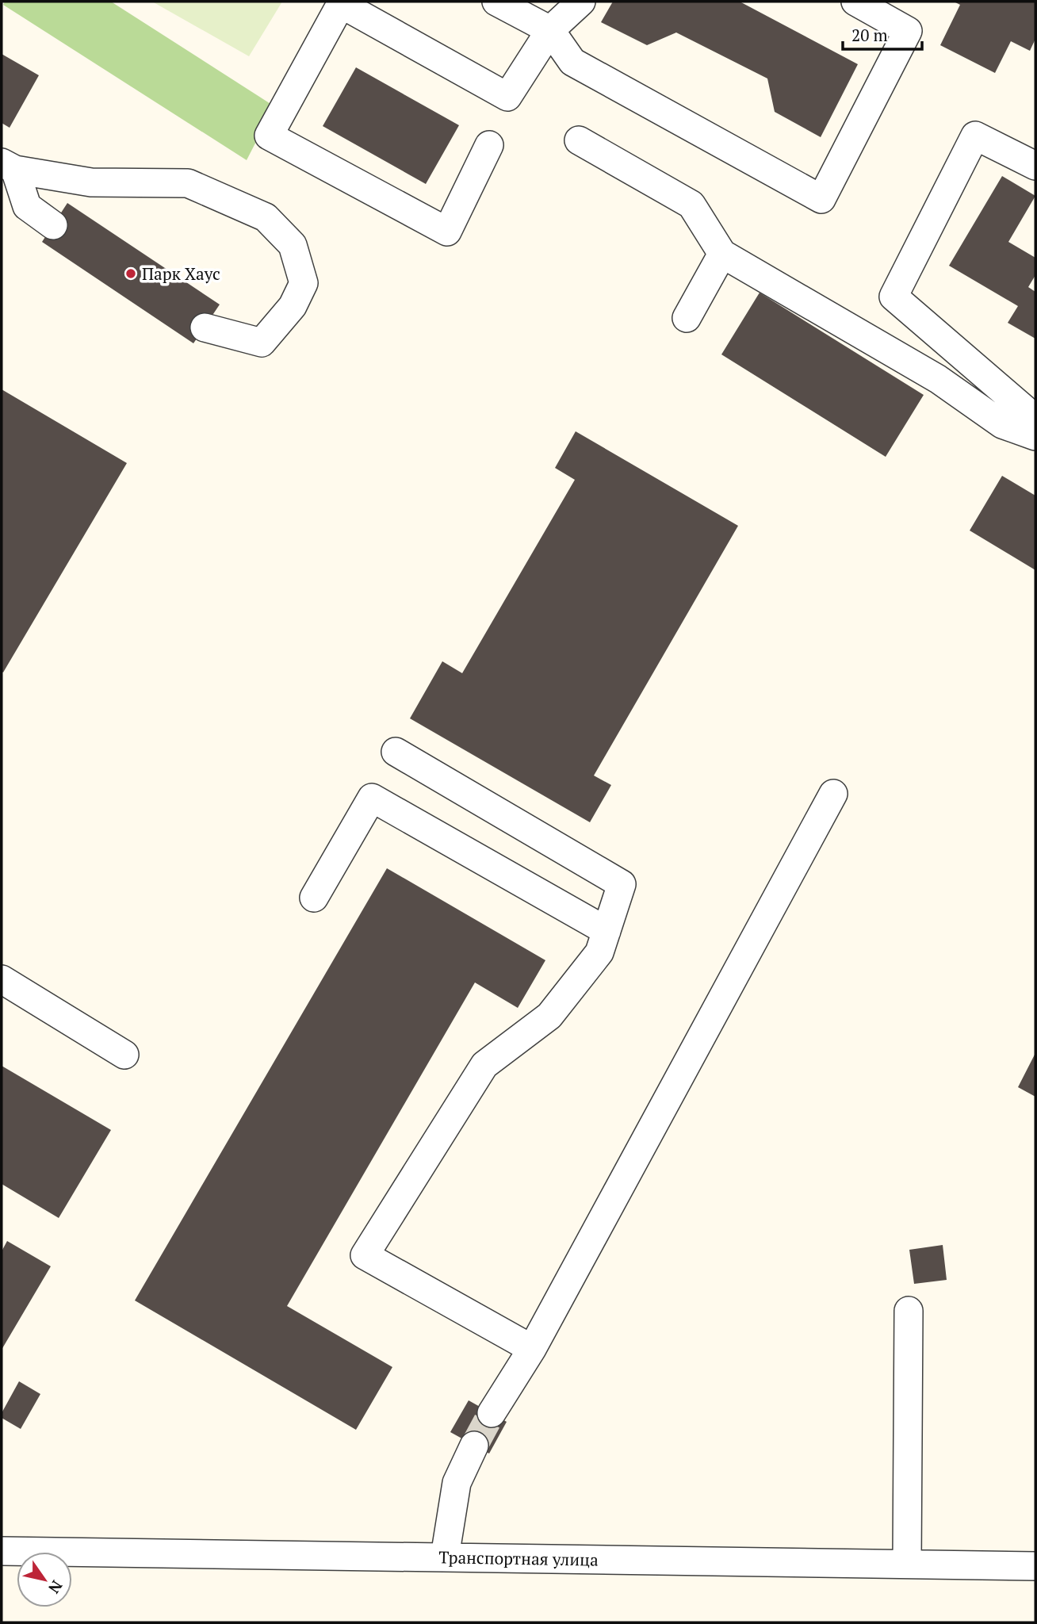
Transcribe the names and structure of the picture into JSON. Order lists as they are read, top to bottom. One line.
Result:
{"streets":{"street":["Транспортная улица"]},"places":["Парк Хаус"],"scale_bar":"20 m","north":"bottom right"}
